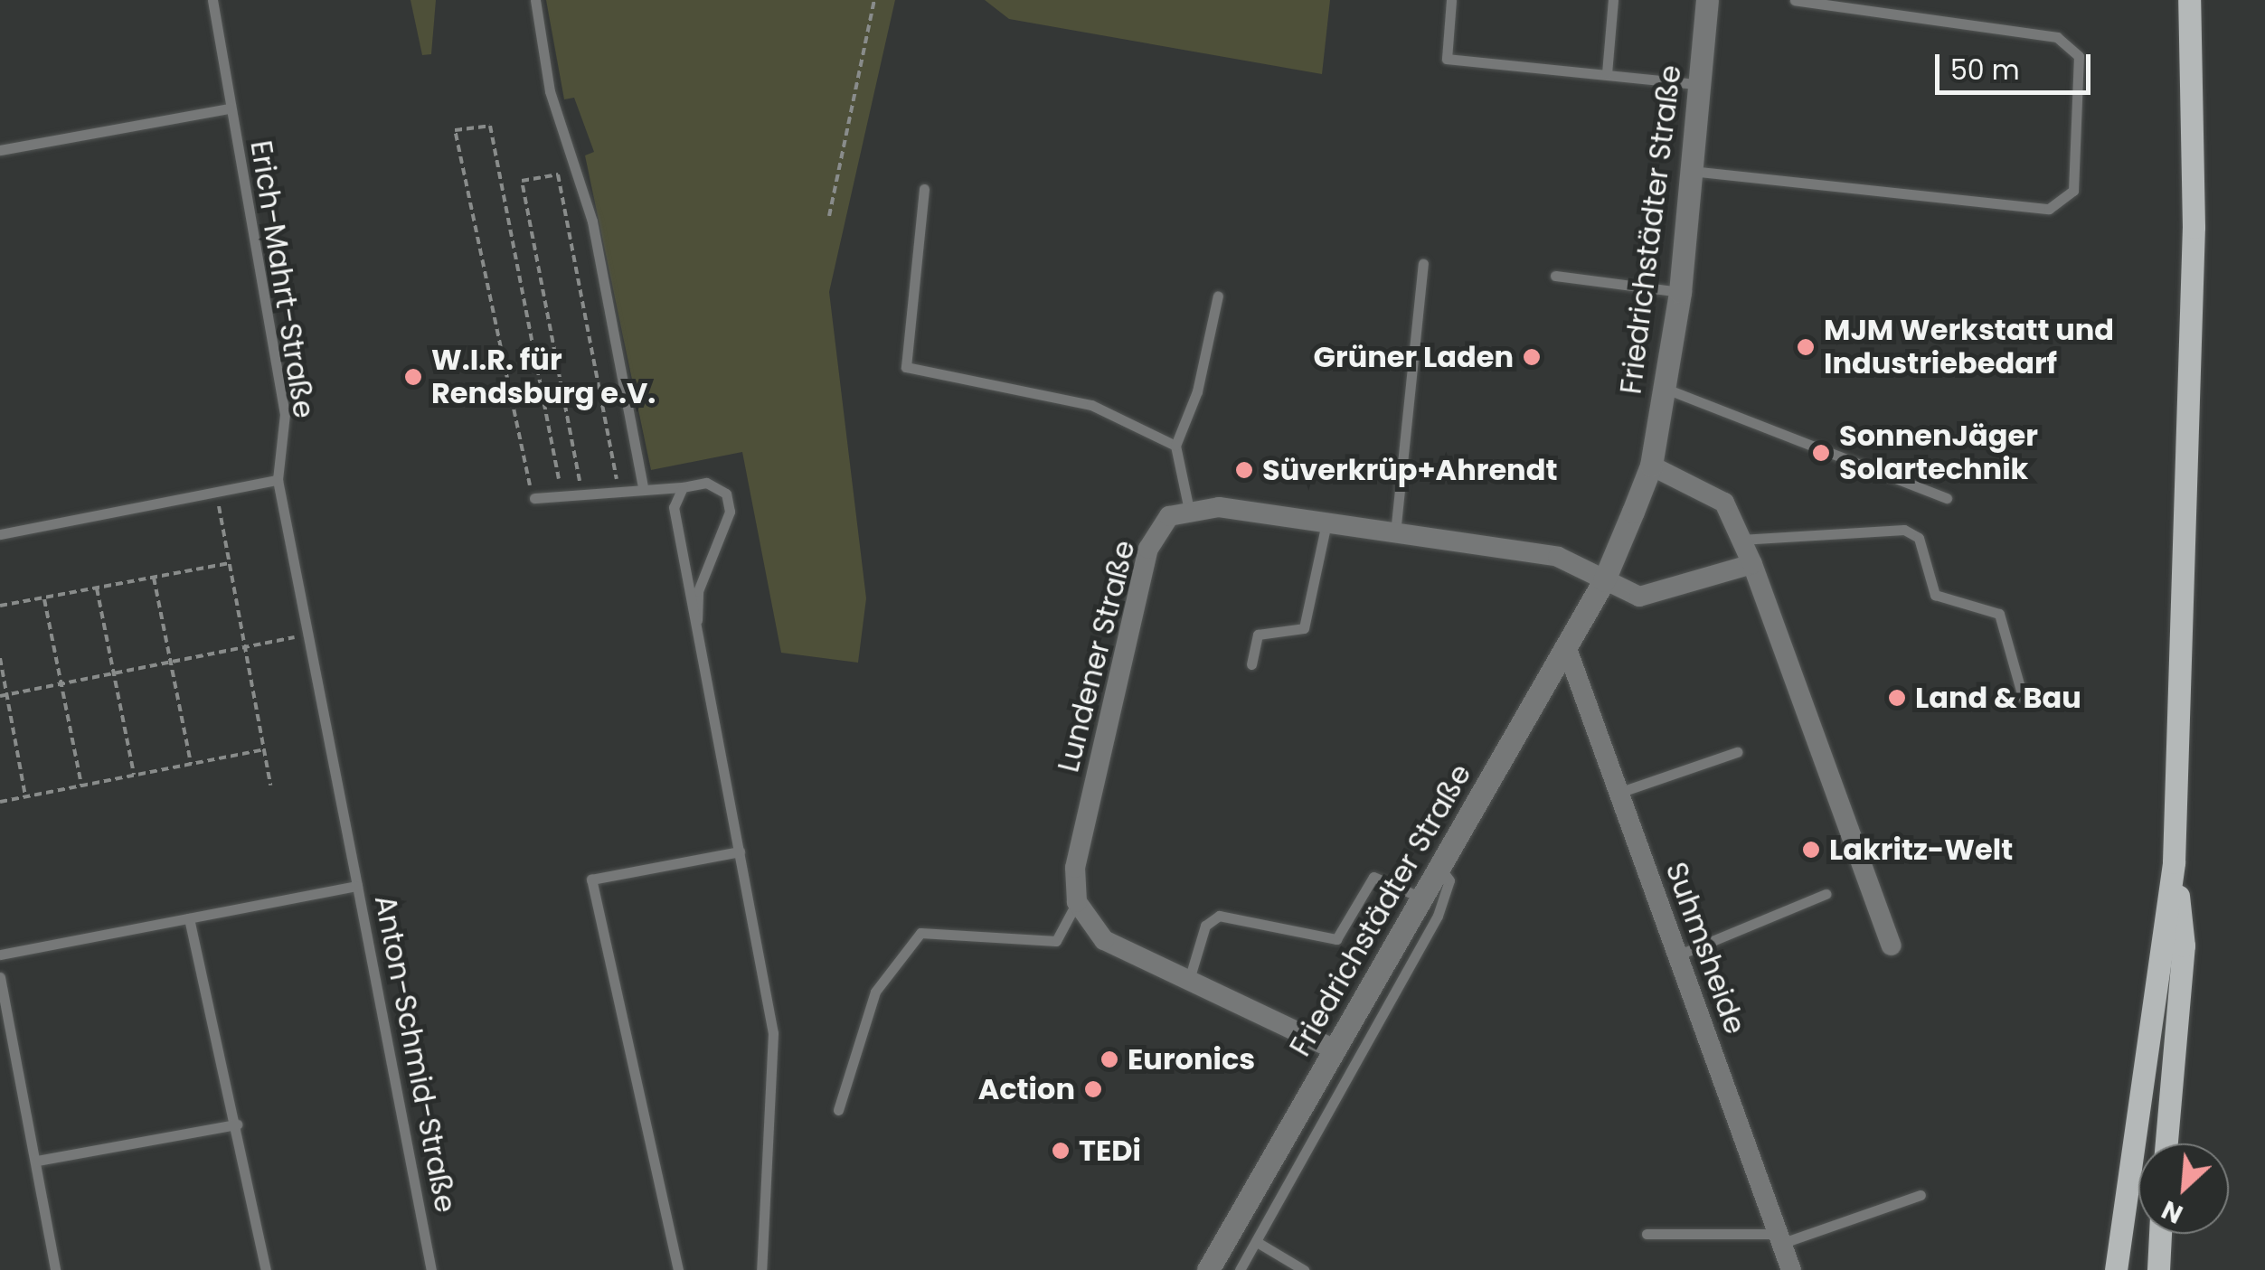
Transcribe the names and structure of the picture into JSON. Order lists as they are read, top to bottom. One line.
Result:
{"streets":{"street":["Friedrichstädter Straße","Lundener Straße","Suhmsheide"],"lane":["Erich-Mahrt-Straße","Anton-Schmid-Straße"]},"crossings":[["Friedrichstädter Straße","Suhmsheide"],["Erich-Mahrt-Straße","Anton-Schmid-Straße"]],"places":["MJM Werkstatt und Industriebedarf","Grüner Laden","W.I.R. für Rendsburg e.V.","SonnenJäger Solartechnik","Süverkrüp+Ahrendt","Land & Bau","Lakritz-Welt","Euronics","Action","TEDi"],"scale_bar":"50 m","north":"bottom left"}
